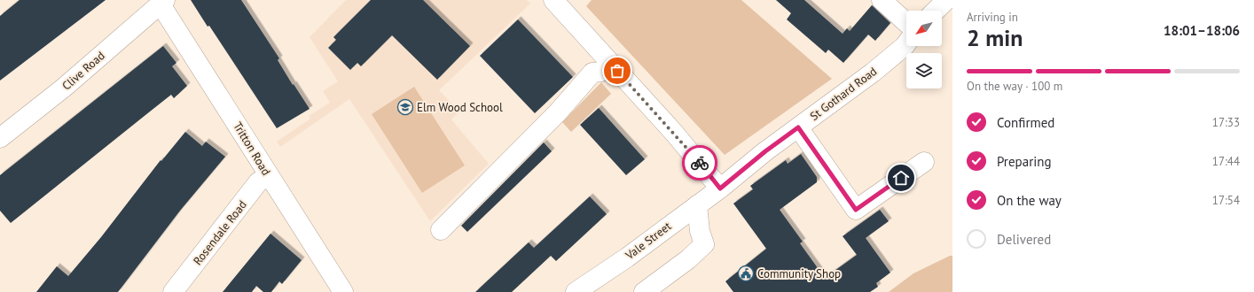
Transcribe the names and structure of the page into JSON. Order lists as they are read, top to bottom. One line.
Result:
{"streets":{"street":["Clive Road","St Gothard Road","Tritton Road","Rosendale Road","Vale Street"]},"crossings":[["Clive Road","Tritton Road"],["St Gothard Road","Vale Street"],["Tritton Road","Rosendale Road"]],"places":{"school or university":["Elm Wood School"],"public building":["Community Shop"]},"north":"bottom left","page":{"heading":["2 min","Arriving in","18:01–18:06"],"bar":"On the way · 100 m","list":[["Confirmed","17:33"],["Preparing","17:44"],["On the way","17:54"],"Delivered"]}}
